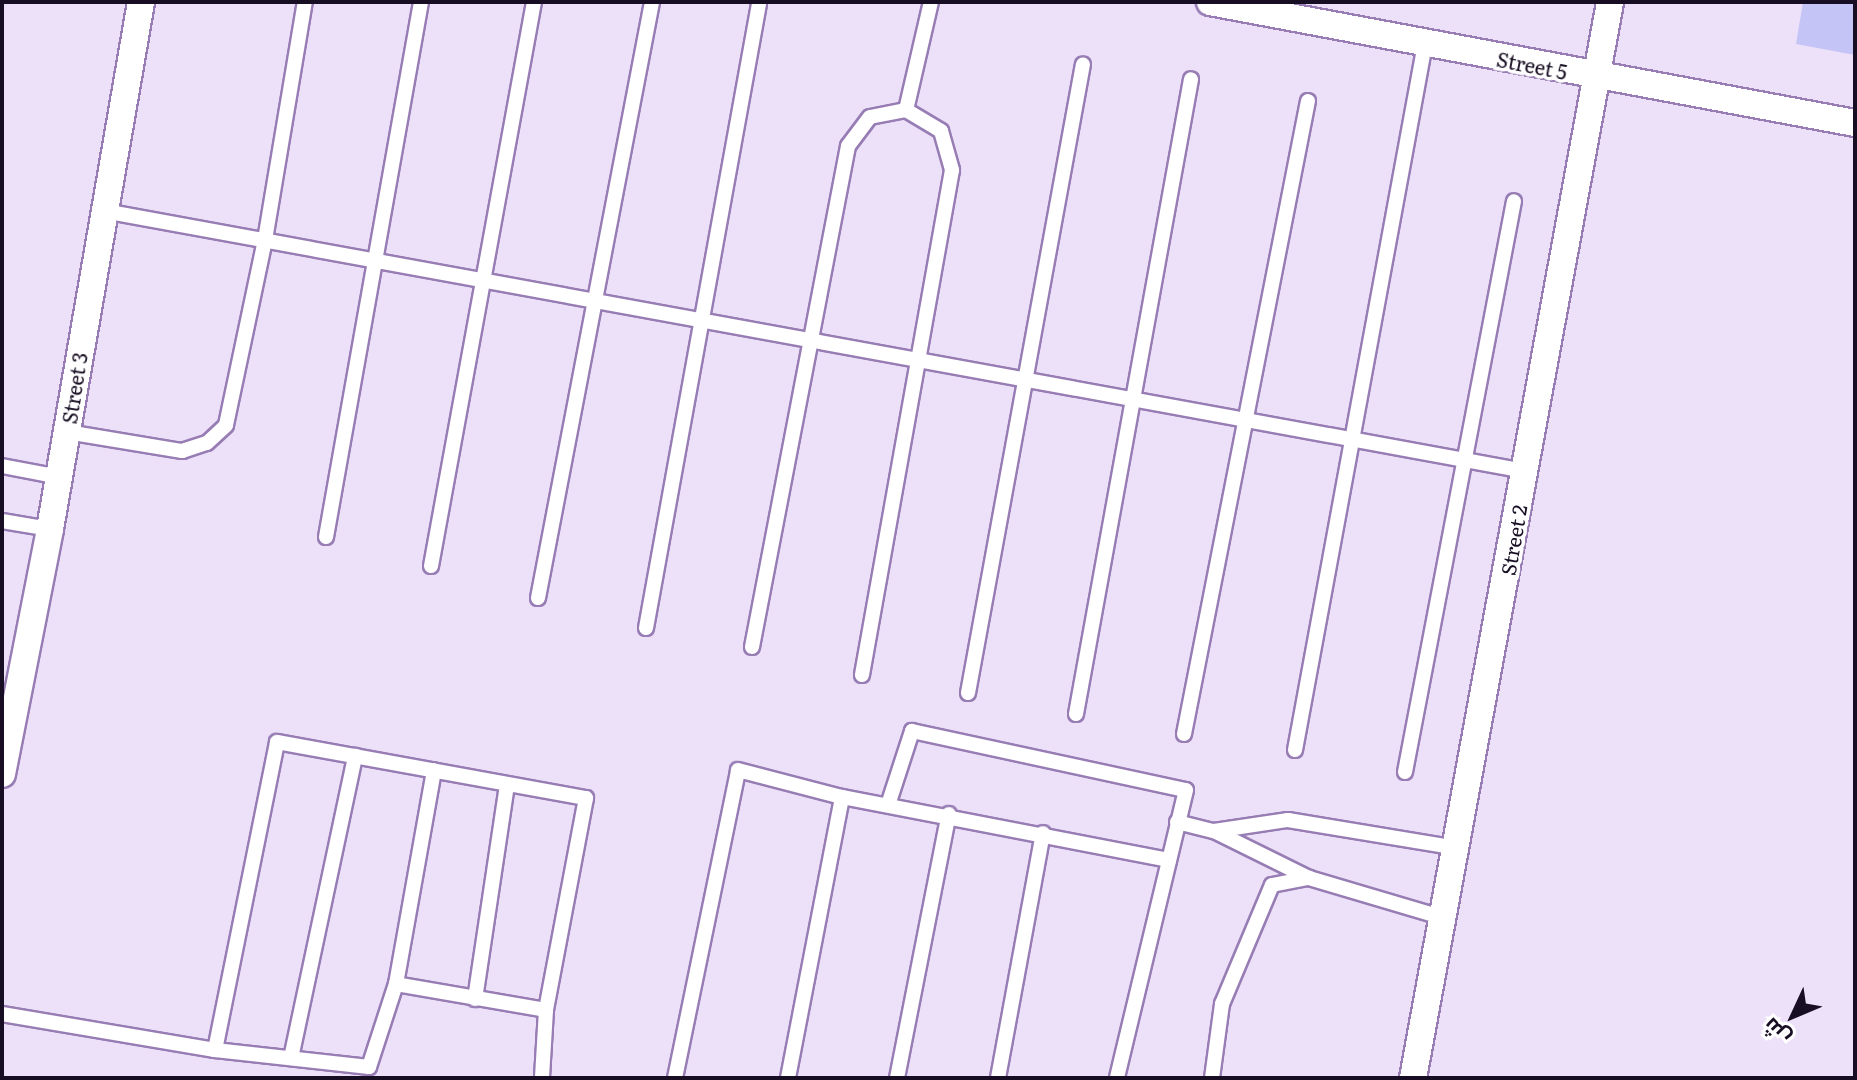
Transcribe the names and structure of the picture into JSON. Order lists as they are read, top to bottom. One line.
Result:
{"streets":{"street":["Street 5","Street 3","Street 2"]},"crossings":[["Street 5","Street 2"]],"north":"bottom left"}
